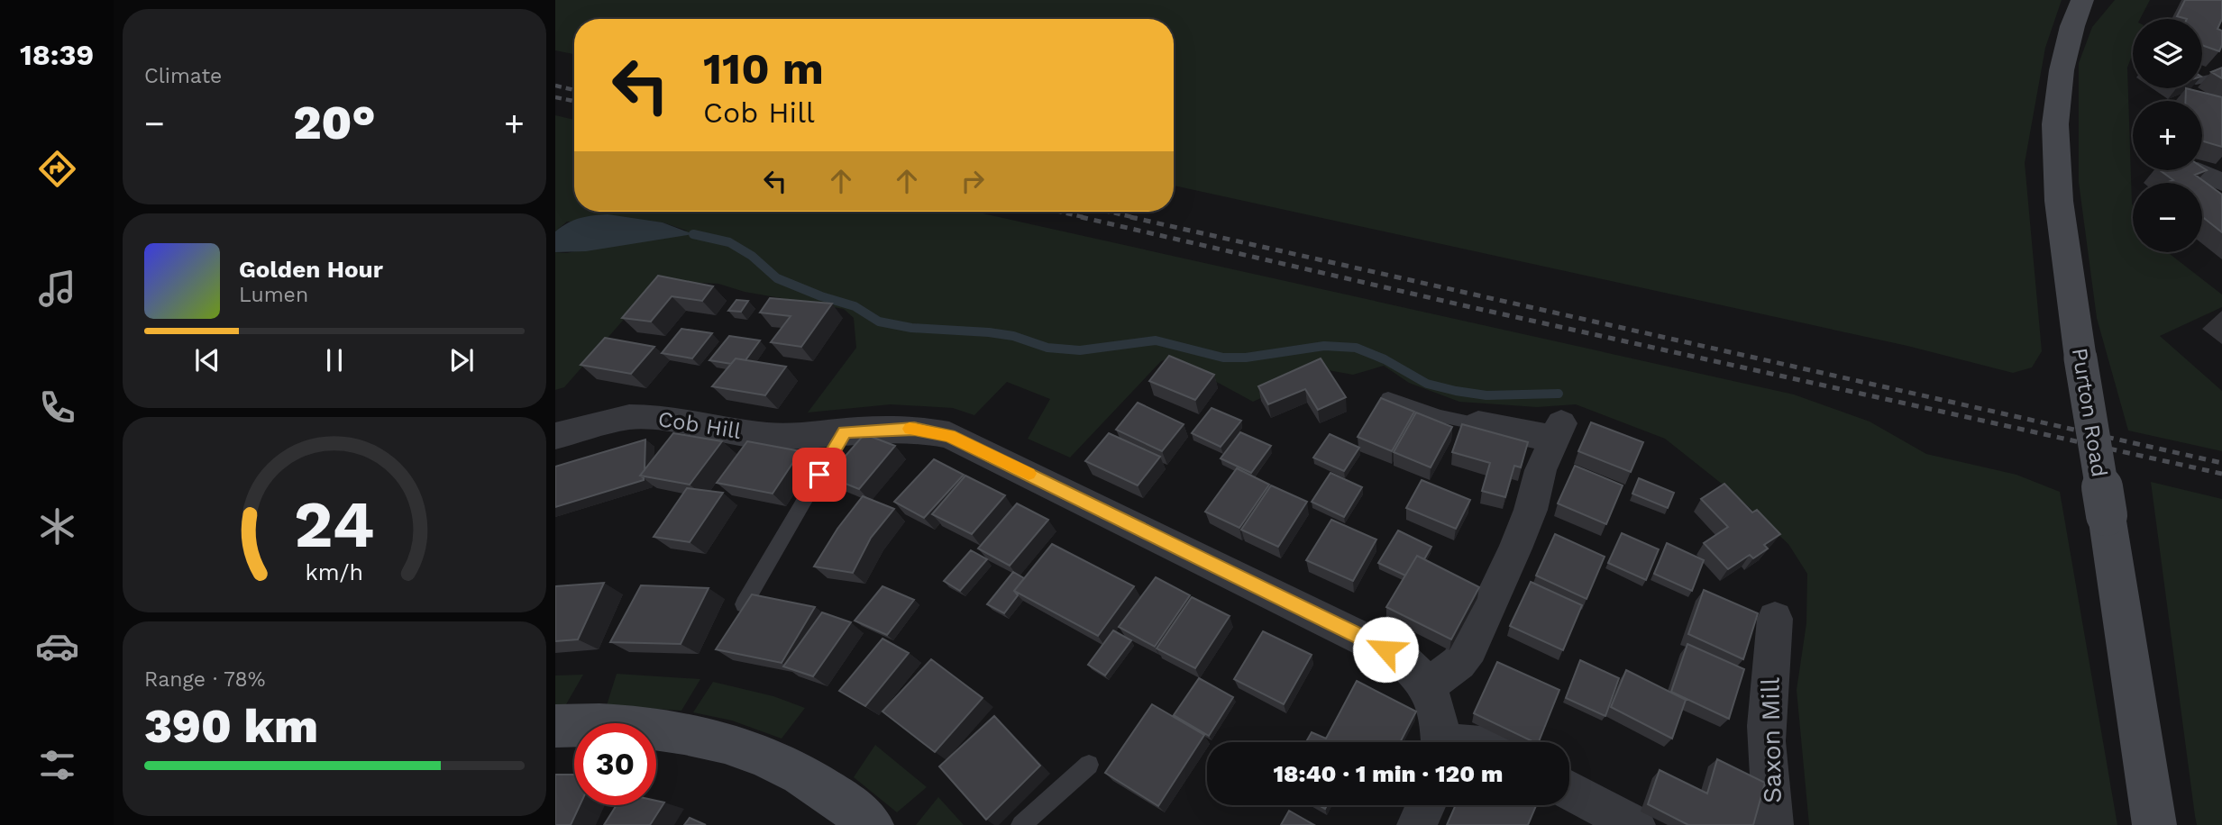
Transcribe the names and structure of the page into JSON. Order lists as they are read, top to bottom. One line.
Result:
{"streets":{"main road":["Purton Road"],"street":["Cob Hill","Saxon Mill"]},"page":{"tabs":"18:39","tile":["Climate",["Range · 78%","390 km"]],"map_buttons":["+","−"],"turn":["110 m","Cob Hill"],"heat":["−","20°","+"],"song":["Golden Hour","Lumen"],"limit":"30","trip":"18:40 · 1 min · 120 m","gauge":["24","km/h"]}}
